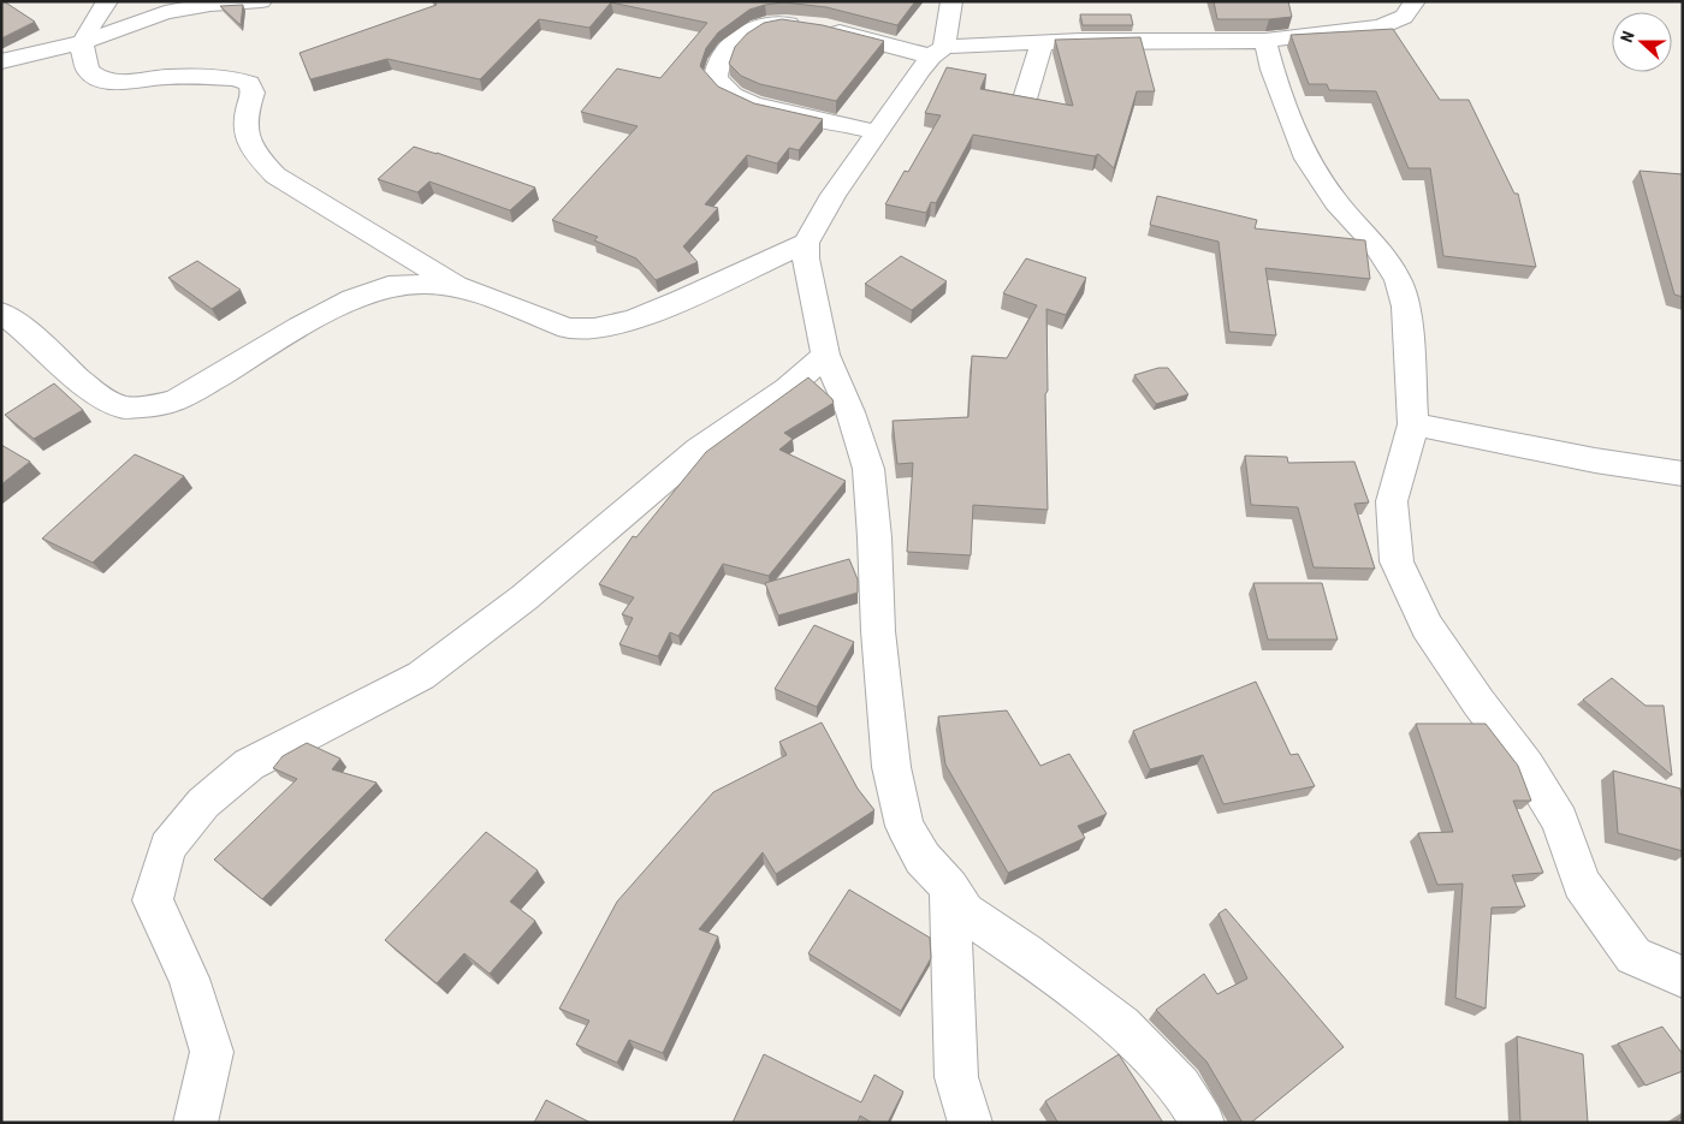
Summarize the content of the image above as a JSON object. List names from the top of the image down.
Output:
{
  "north": "left"
}
